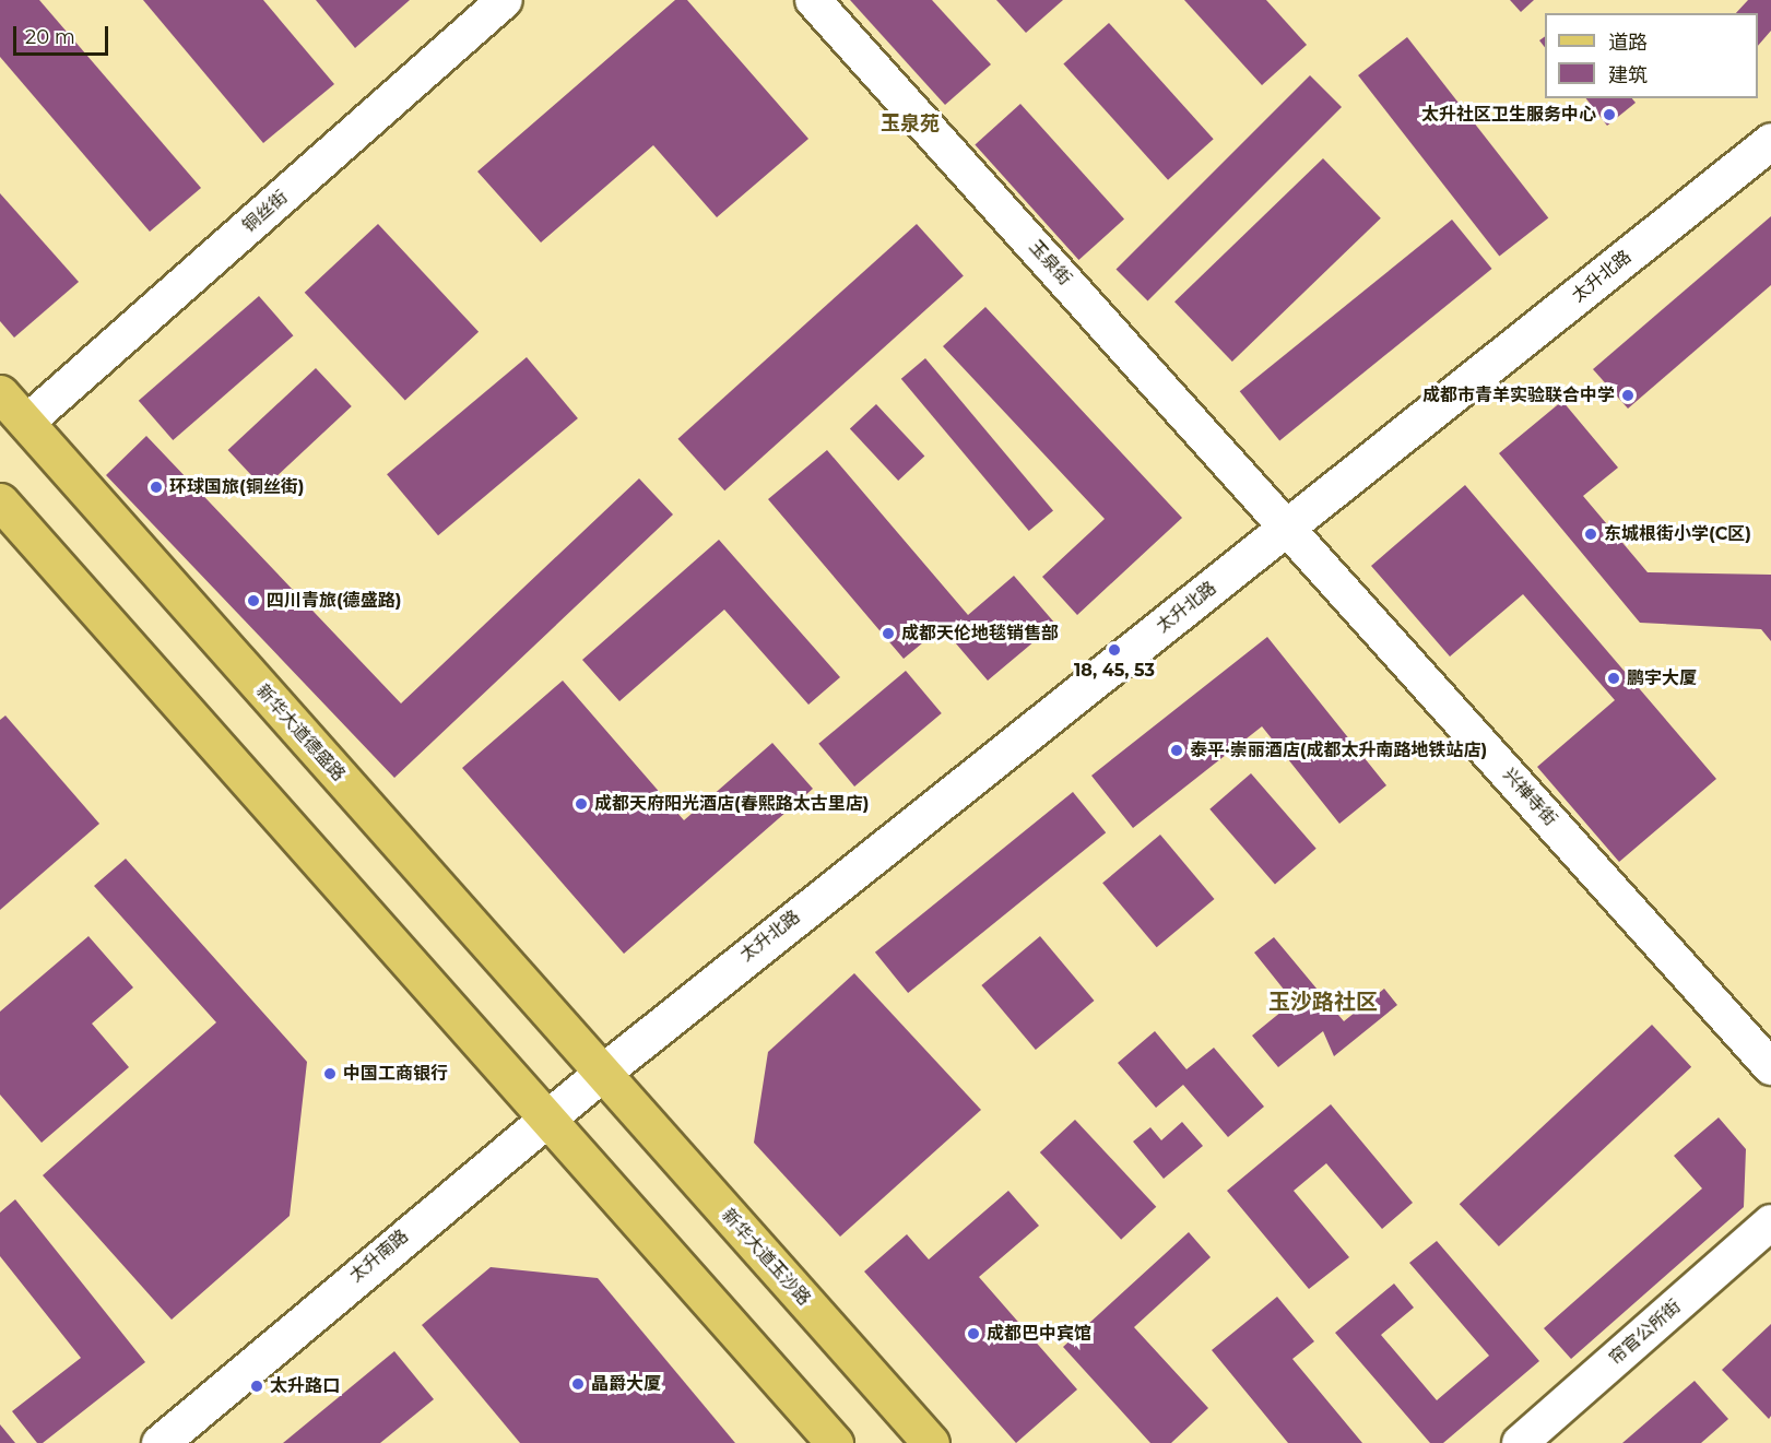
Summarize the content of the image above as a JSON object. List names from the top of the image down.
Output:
{
  "streets": {
    "main road": [
      "太升北路",
      "新华大道德盛路",
      "太升南路",
      "新华大道玉沙路"
    ],
    "street": [
      "铜丝街",
      "玉泉街",
      "兴禅寺街",
      "帘官公所街"
    ]
  },
  "crossings": [
    ["铜丝街", "新华大道德盛路"],
    ["玉泉街", "太升北路"],
    ["玉泉街", "兴禅寺街"],
    ["太升北路", "新华大道德盛路"],
    ["太升北路", "兴禅寺街"],
    ["太升北路", "太升南路"],
    ["太升北路", "新华大道玉沙路"],
    ["新华大道德盛路", "太升南路"],
    ["新华大道德盛路", "新华大道玉沙路"],
    ["太升南路", "新华大道玉沙路"]
  ],
  "districts": ["玉泉苑", "玉沙路社区"],
  "places": [
    "太升社区卫生服务中心",
    "成都市青羊实验联合中学",
    "环球国旅(铜丝街)",
    "东城根街小学(C区)",
    "四川青旅(德盛路)",
    "成都天伦地毯销售部",
    "18, 45, 53",
    "鹏宇大厦",
    "泰平·崇丽酒店(成都太升南路地铁站店)",
    "成都天府阳光酒店(春熙路太古里店)",
    "中国工商银行",
    "成都巴中宾馆",
    "晶爵大厦",
    "太升路口"
  ],
  "legend": ["道路", "建筑"],
  "scale_bar": "20 m"
}
